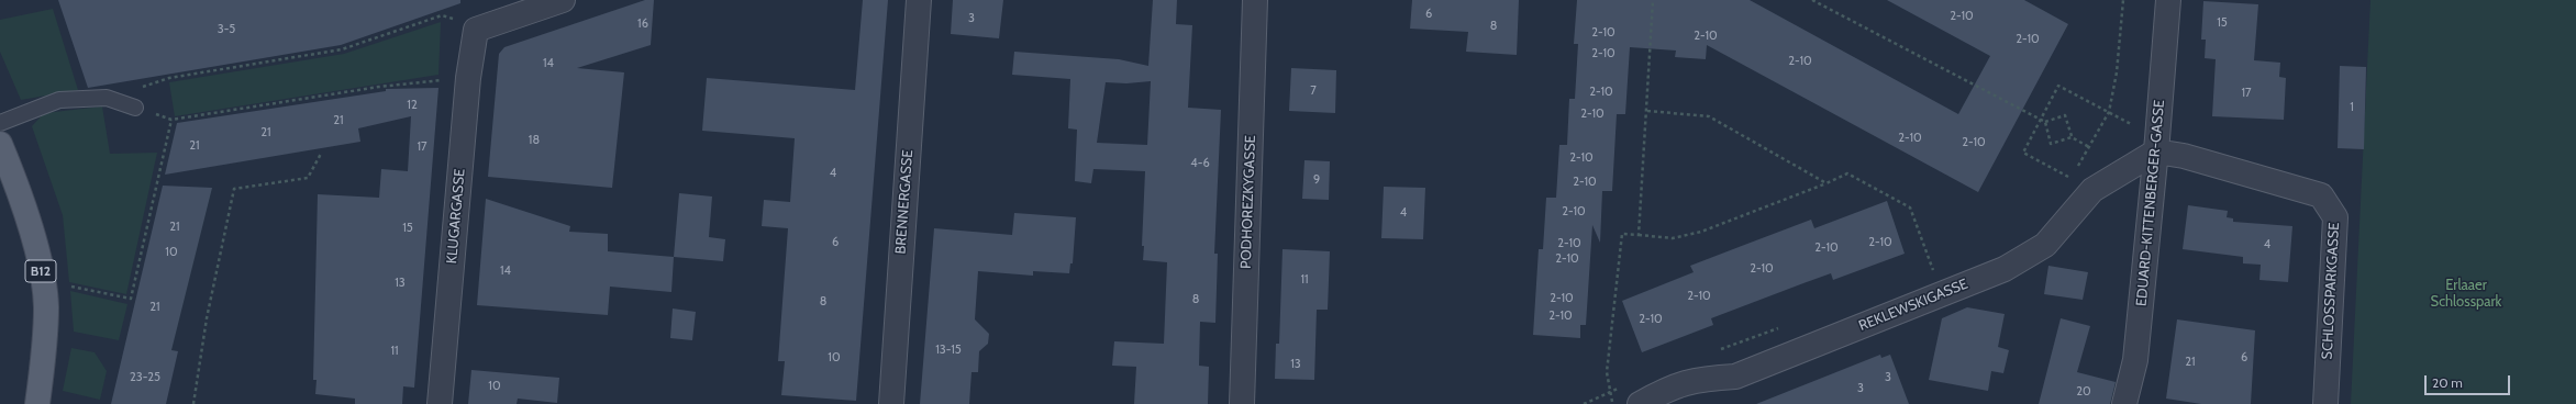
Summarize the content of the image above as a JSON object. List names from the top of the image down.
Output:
{
  "streets": {
    "main road": ["B12"],
    "street": [
      "BRENNERGASSE",
      "PODHOREZKYGASSE",
      "EDUARD-KITTENBERGER-GASSE",
      "KLUGARGASSE",
      "SCHLOSSPARKGASSE",
      "REKLEWSKIGASSE"
    ]
  },
  "crossings": [
    ["EDUARD-KITTENBERGER-GASSE", "SCHLOSSPARKGASSE"],
    ["EDUARD-KITTENBERGER-GASSE", "REKLEWSKIGASSE"],
    ["SCHLOSSPARKGASSE", "REKLEWSKIGASSE"]
  ],
  "parks": ["Erlaaer Schlosspark"],
  "house_numbers": [
    "6",
    "2-10",
    "3",
    "15",
    "16",
    "8",
    "3-5",
    "2-10",
    "2-10",
    "2-10",
    "2-10",
    "2-10",
    "14",
    "7",
    "2-10",
    "17",
    "12",
    "1",
    "2-10",
    "21",
    "21",
    "2-10",
    "18",
    "2-10",
    "21",
    "17",
    "2-10",
    "4-6",
    "4",
    "9",
    "2-10",
    "2-10",
    "4",
    "21",
    "15",
    "6",
    "2-10",
    "2-10",
    "4",
    "2-10",
    "10",
    "2-10",
    "2-10",
    "14",
    "11",
    "13",
    "2-10",
    "2-10",
    "8",
    "8",
    "21",
    "2-10",
    "2-10",
    "13-15",
    "11",
    "10",
    "6",
    "21",
    "13",
    "23-25",
    "3",
    "10",
    "3",
    "20"
  ],
  "scale_bar": "20 m"
}
